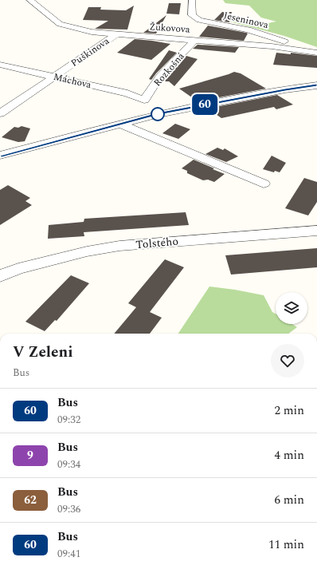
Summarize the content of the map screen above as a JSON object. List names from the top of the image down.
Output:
{
  "streets": {
    "street": [
      "Jeseninova",
      "Žukovova",
      "Puškinova",
      "Rozkošná",
      "Máchova",
      "Tolstého"
    ]
  },
  "crossings": [
    ["Jeseninova", "Žukovova"],
    ["Žukovova", "Puškinova"],
    ["Žukovova", "Rozkošná"],
    ["Puškinova", "Máchova"],
    ["Rozkošná", "Máchova"]
  ],
  "lines": ["bus line 60"],
  "page": {
    "on_map": "60",
    "heading": ["V Zeleni", "Bus"],
    "list": [
      {
        "mark": "60",
        "name": "Bus",
        "note": "09:32",
        "value": "2 min"
      },
      {
        "mark": "9",
        "name": "Bus",
        "note": "09:34",
        "value": "4 min"
      },
      {
        "mark": "62",
        "name": "Bus",
        "note": "09:36",
        "value": "6 min"
      },
      {
        "mark": "60",
        "name": "Bus",
        "note": "09:41",
        "value": "11 min"
      }
    ]
  }
}
